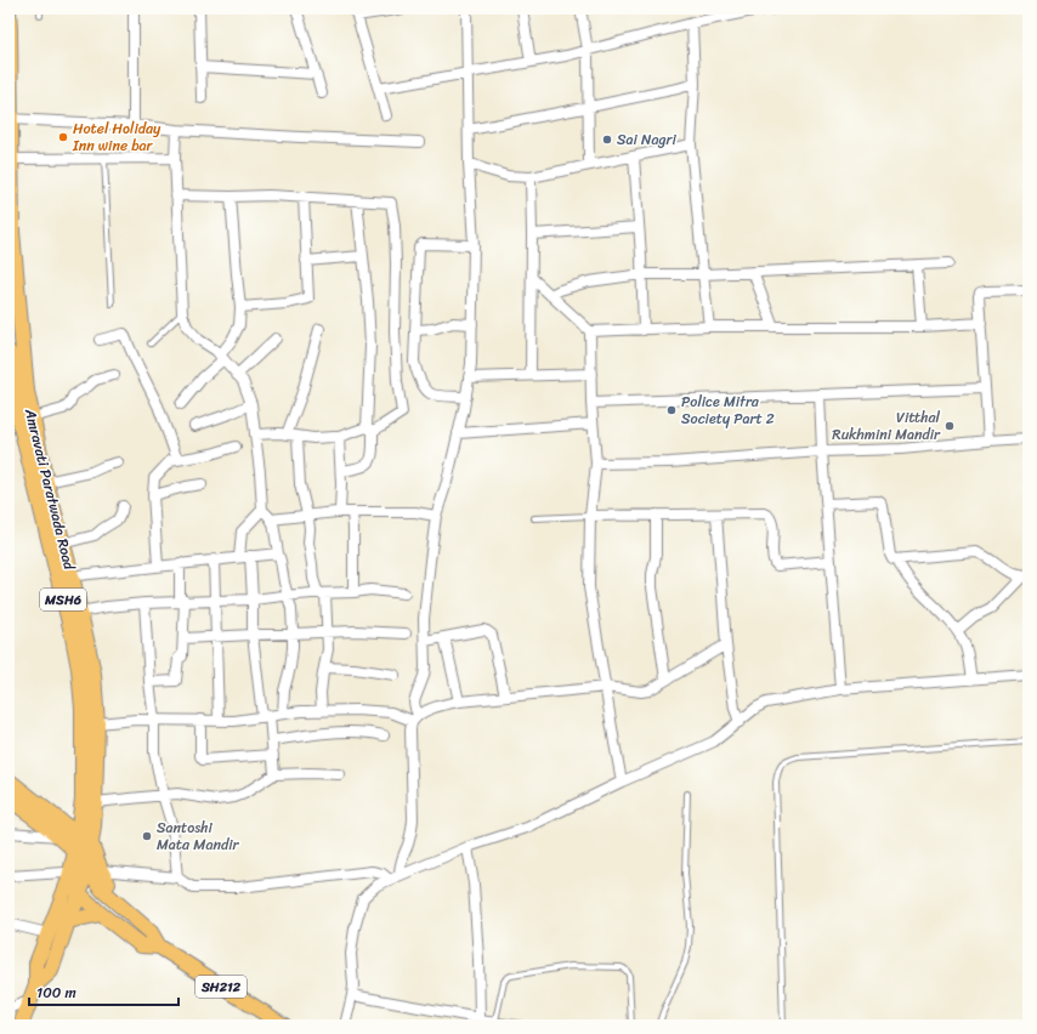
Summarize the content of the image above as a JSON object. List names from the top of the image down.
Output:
{
  "streets": {
    "main road": ["Amravati Paratwada Road", "MSH6", "SH212"]
  },
  "crossings": [
    ["Amravati Paratwada Road", "SH212"]
  ],
  "places": [
    "Hotel Holiday Inn wine bar",
    "Sai Nagri",
    "Police Mitra Society Part 2",
    "Vitthal Rukhmini Mandir",
    "Santoshi Mata Mandir"
  ],
  "scale_bar": "100 m"
}
